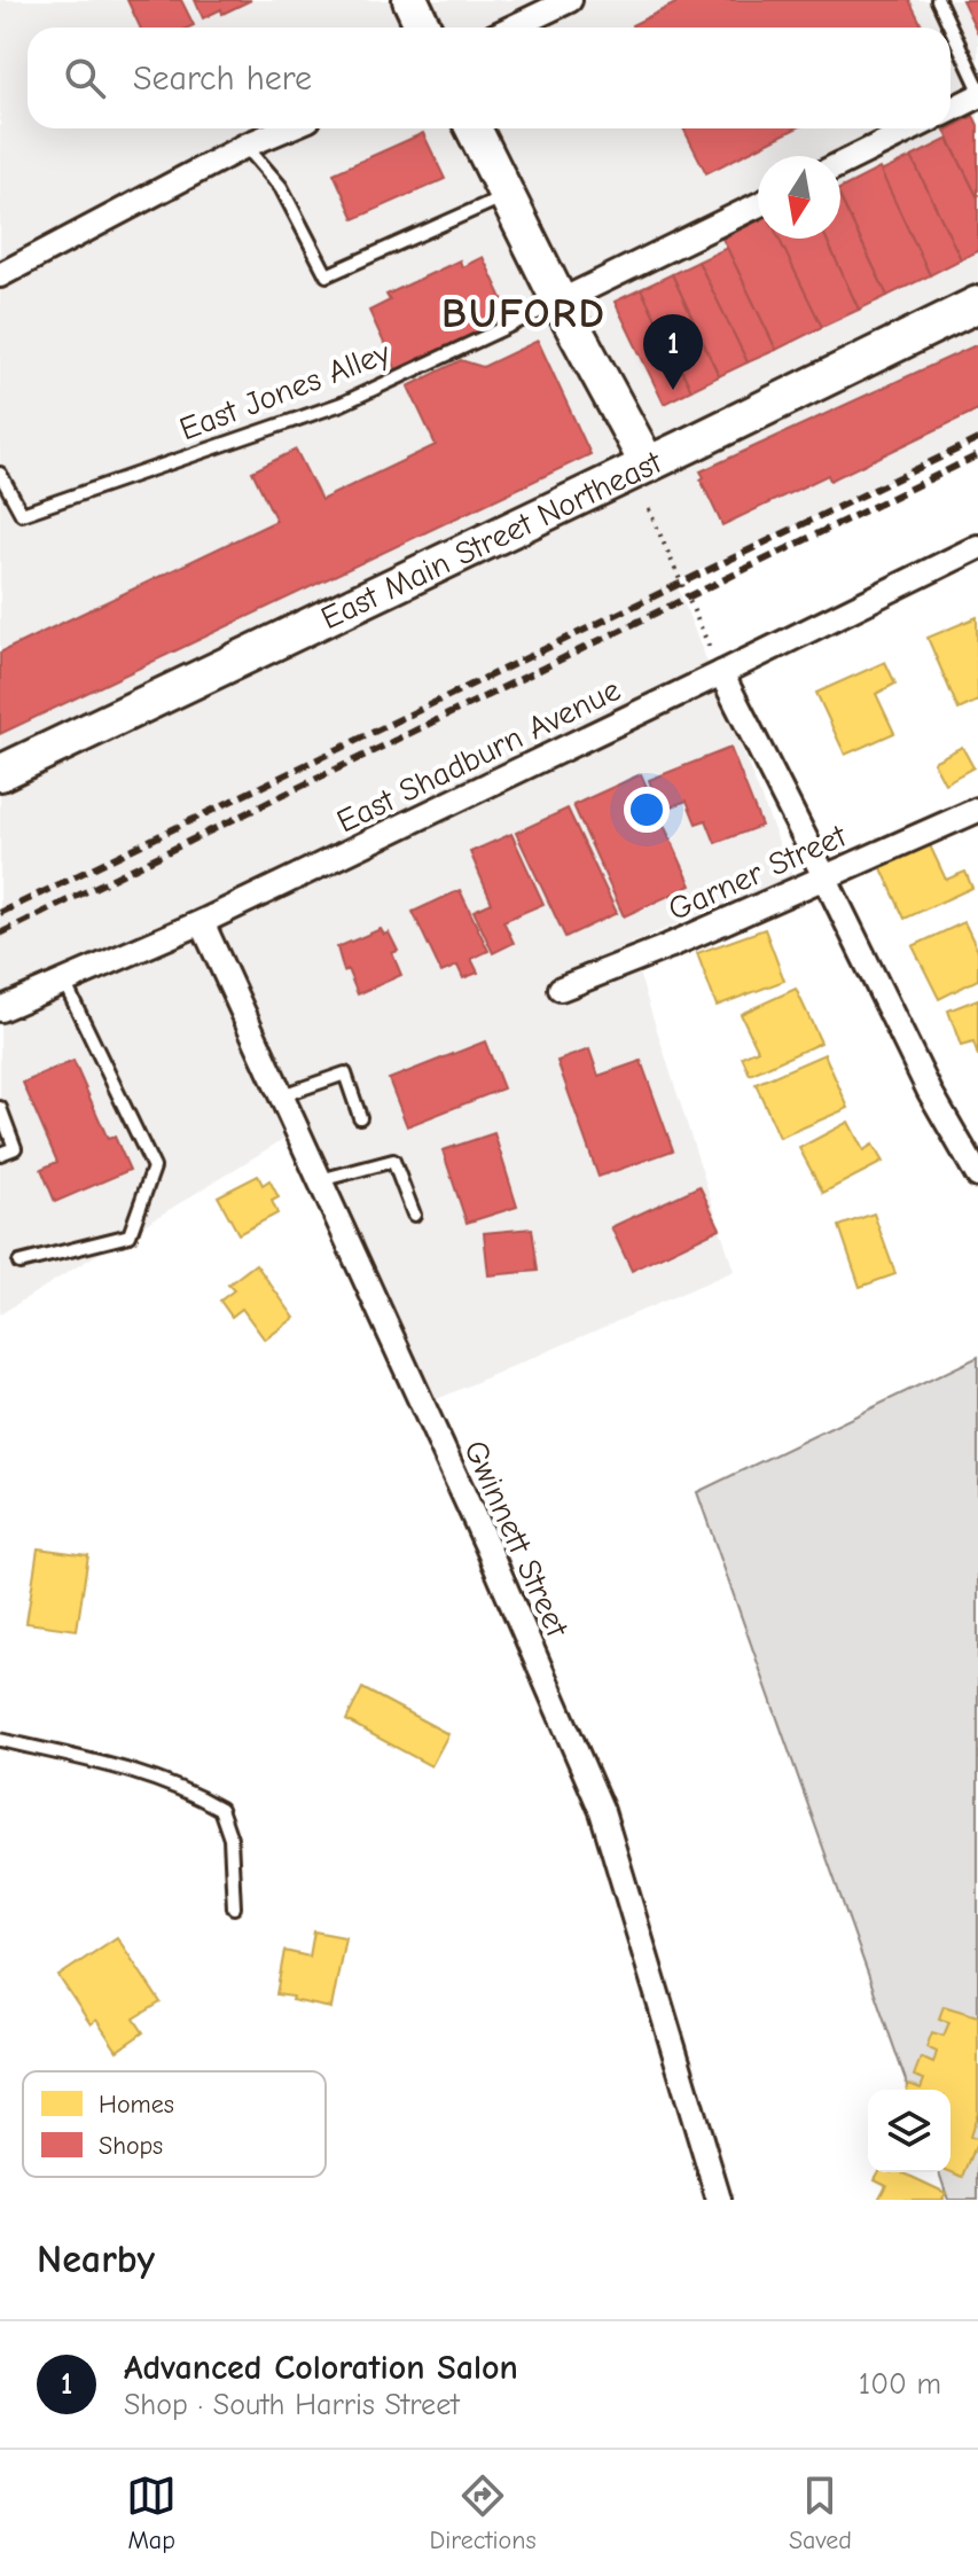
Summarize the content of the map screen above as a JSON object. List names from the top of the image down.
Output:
{
  "streets": {
    "street": [
      "East Main Street Northeast",
      "East Shadburn Avenue",
      "Garner Street",
      "Gwinnett Street"
    ],
    "lane": ["East Jones Alley"]
  },
  "crossings": [
    ["East Shadburn Avenue", "Gwinnett Street"]
  ],
  "districts": ["BUFORD"],
  "legend": ["Homes", "Shops"],
  "north": "bottom",
  "page": {
    "search": "Search here",
    "pins": "1",
    "heading": "Nearby",
    "list": [
      {
        "mark": "1",
        "name": "Advanced Coloration Salon",
        "note": "Shop · South Harris Street",
        "value": "100 m"
      }
    ],
    "nav": ["Map", "Directions", "Saved"]
  }
}
